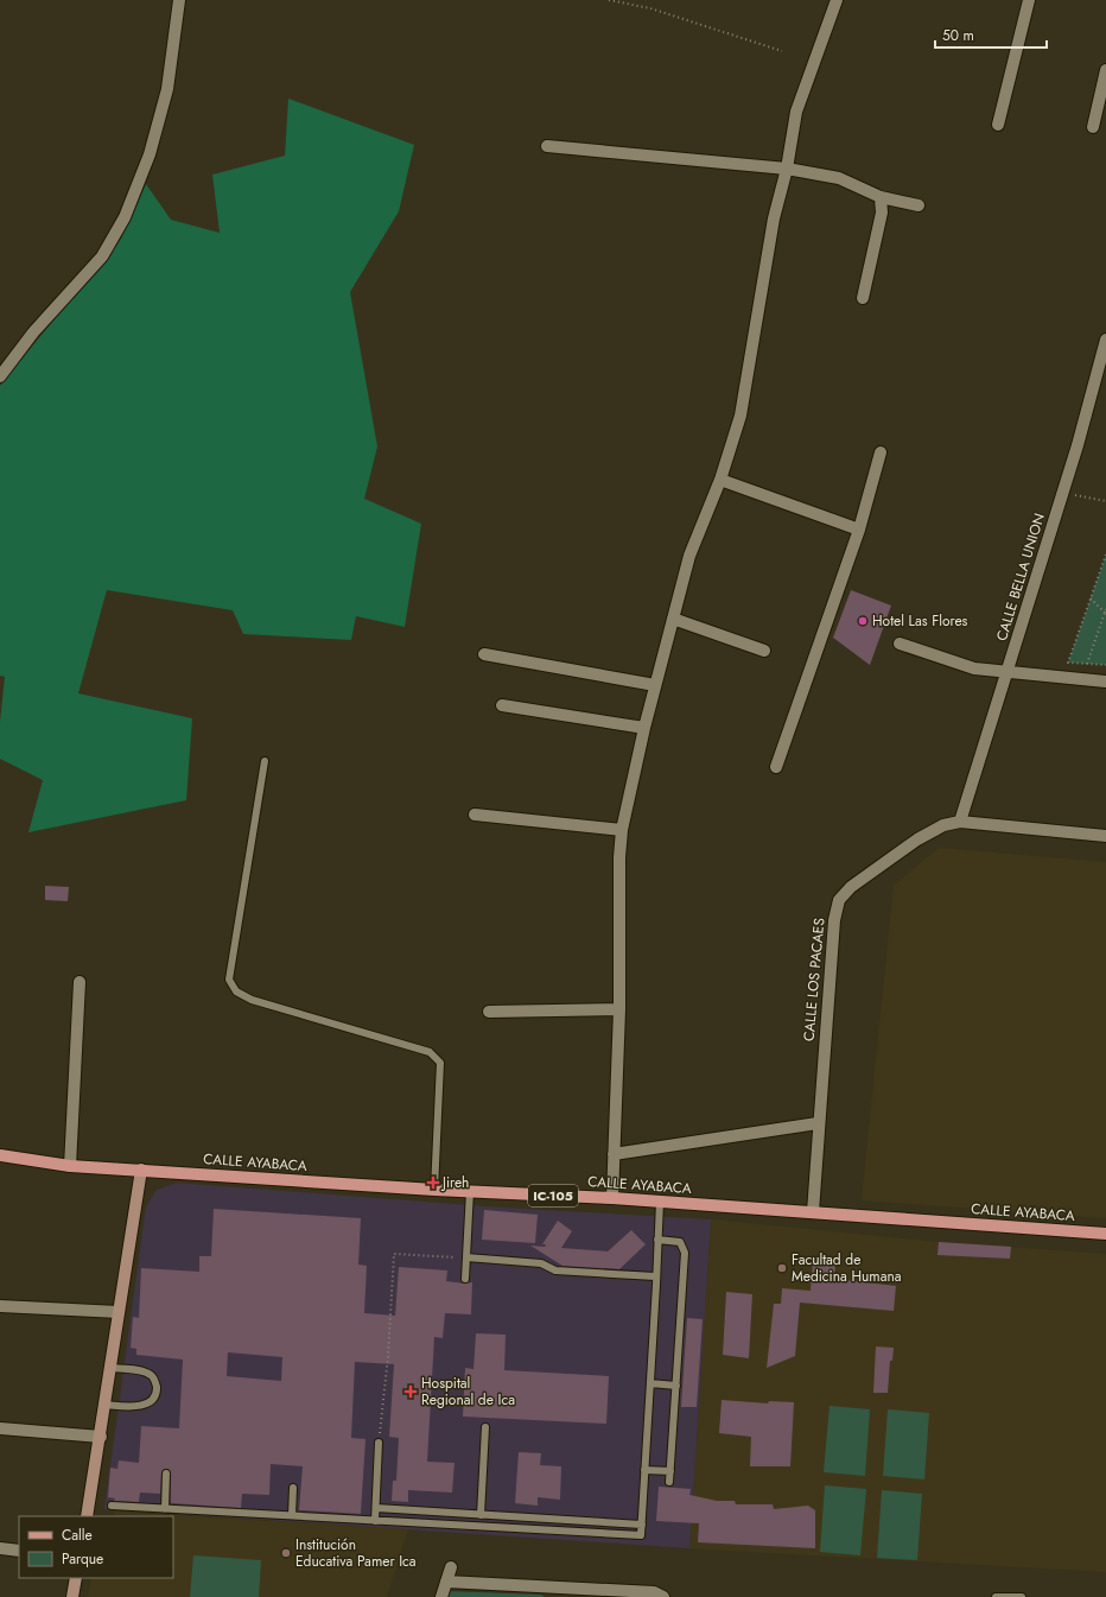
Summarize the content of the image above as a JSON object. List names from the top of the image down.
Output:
{
  "streets": {
    "main road": ["CALLE AYABACA", "IC-105"],
    "street": ["CALLE BELLA UNION", "CALLE LOS PACAES"]
  },
  "crossings": [
    ["CALLE BELLA UNION", "CALLE LOS PACAES"],
    ["CALLE LOS PACAES", "CALLE AYABACA"]
  ],
  "places": {
    "other": ["Hotel Las Flores", "Facultad de Medicina Humana", "Institución Educativa Pamer Ica"],
    "health": ["Jireh", "Hospital Regional de Ica"]
  },
  "legend": ["Calle", "Parque"],
  "scale_bar": "50 m"
}
